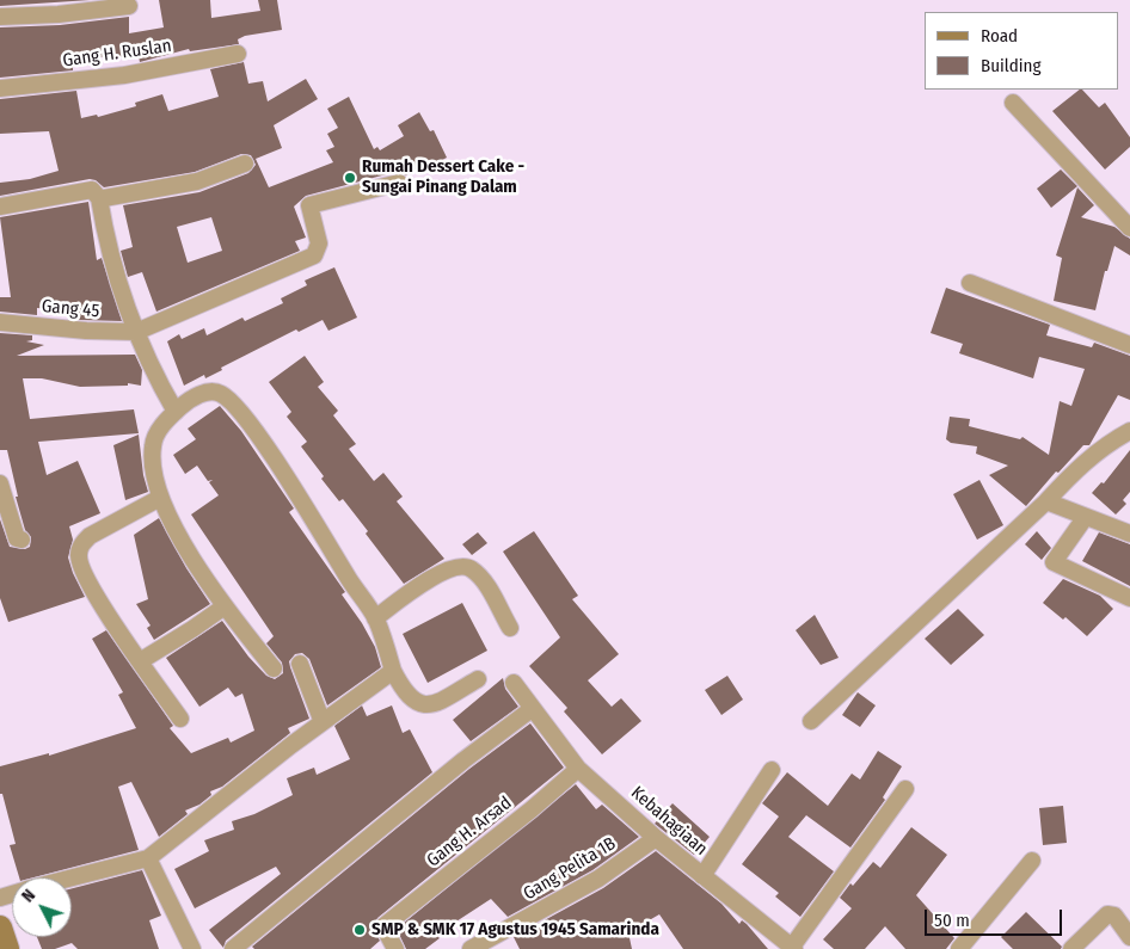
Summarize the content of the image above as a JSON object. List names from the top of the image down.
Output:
{
  "streets": {
    "street": [
      "Gang H. Ruslan",
      "Gang 45",
      "Kebahagiaan",
      "Gang H. Arsad",
      "Gang Pelita 1B"
    ]
  },
  "crossings": [
    ["Kebahagiaan", "Gang H. Arsad"],
    ["Kebahagiaan", "Gang Pelita 1B"]
  ],
  "places": ["Rumah Dessert Cake - Sungai Pinang Dalam", "SMP & SMK 17 Agustus 1945 Samarinda"],
  "legend": ["Road", "Building"],
  "scale_bar": "50 m",
  "north": "top left"
}
